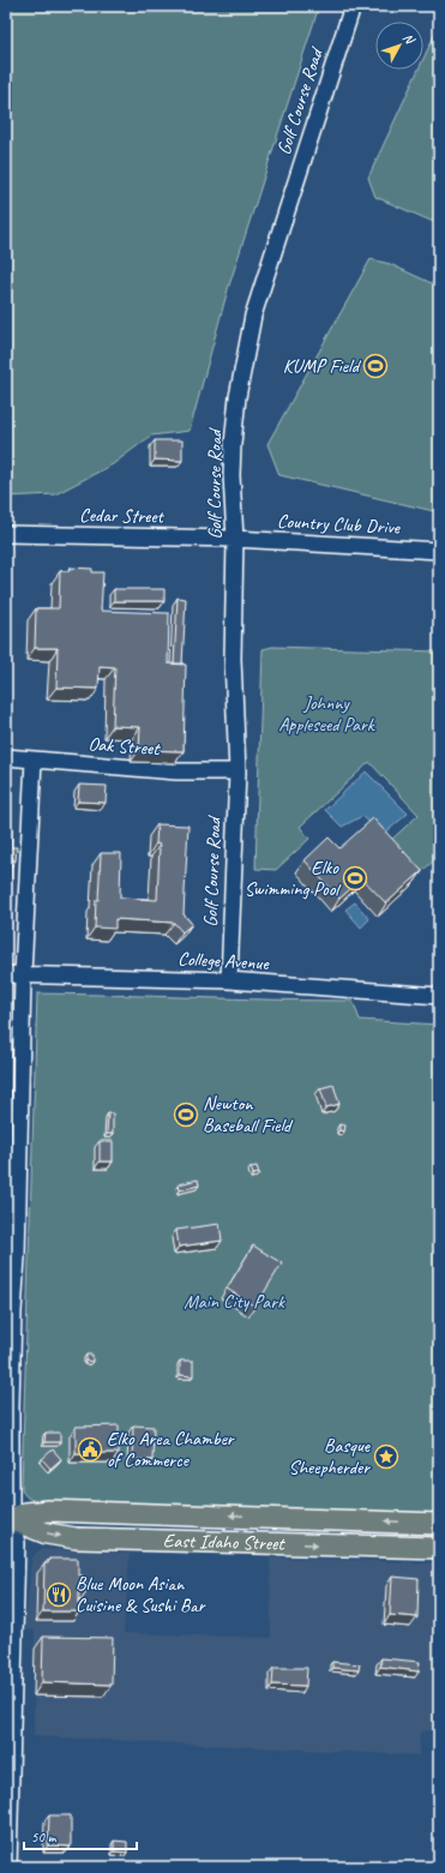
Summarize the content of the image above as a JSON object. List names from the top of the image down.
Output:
{
  "streets": {
    "main road": ["East Idaho Street"],
    "street": [
      "Golf Course Road",
      "Cedar Street",
      "Country Club Drive",
      "Oak Street",
      "College Avenue"
    ]
  },
  "crossings": [
    ["Golf Course Road", "Cedar Street"],
    ["Golf Course Road", "Country Club Drive"],
    ["Golf Course Road", "Oak Street"],
    ["Golf Course Road", "College Avenue"],
    ["Cedar Street", "Country Club Drive"]
  ],
  "parks": ["Johnny Appleseed Park", "Main City Park"],
  "places": {
    "sports": ["KUMP Field", "Elko Swimming Pool", "Newton Baseball Field"],
    "public building": ["Elko Area Chamber of Commerce"],
    "place": ["Basque Sheepherder"],
    "restaurant": ["Blue Moon Asian Cuisine & Sushi Bar"]
  },
  "scale_bar": "50 m",
  "north": "top right"
}
